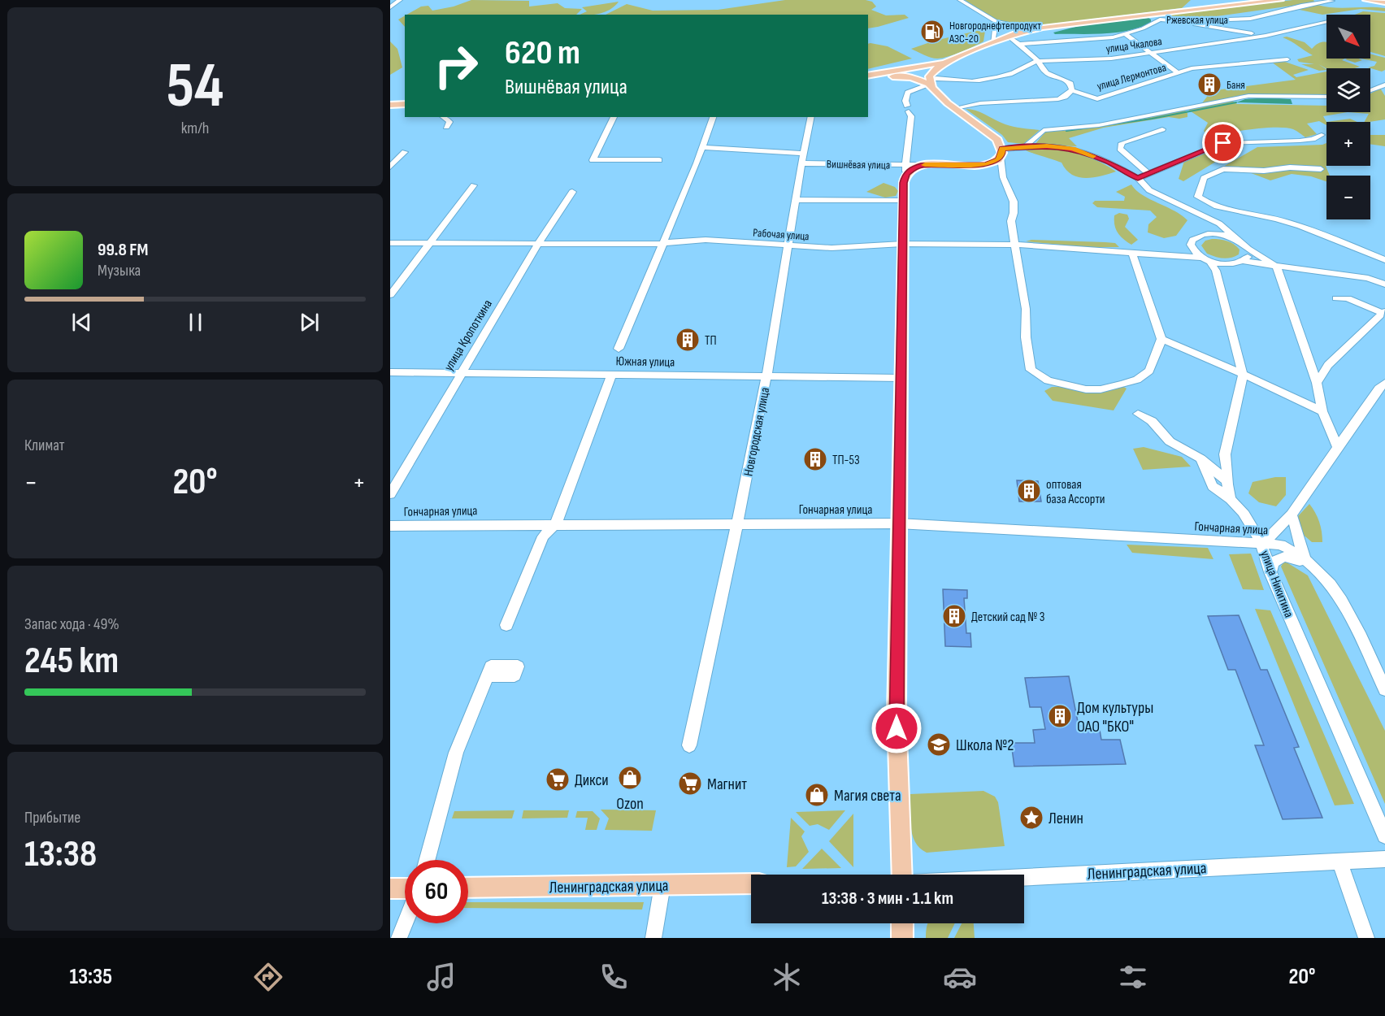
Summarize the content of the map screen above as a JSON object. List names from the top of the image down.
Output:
{
  "streets": {
    "main road": ["Ржевская улица", "Вишнёвая улица", "Ленинградская улица"],
    "street": [
      "улица Чкалова",
      "улица Лермонтова",
      "Рабочая улица",
      "улица Кропоткина",
      "Южная улица",
      "Новгородская улица",
      "Гончарная улица",
      "улица Никитина"
    ]
  },
  "crossings": [
    ["Ржевская улица", "улица Лермонтова"],
    ["улица Чкалова", "улица Лермонтова"],
    ["Вишнёвая улица", "Новгородская улица"],
    ["Рабочая улица", "улица Кропоткина"],
    ["Рабочая улица", "Новгородская улица"],
    ["улица Кропоткина", "Южная улица"],
    ["Южная улица", "Новгородская улица"],
    ["Новгородская улица", "Гончарная улица"],
    ["Гончарная улица", "улица Никитина"]
  ],
  "places": {
    "fuel station": ["Новгороднефтепродукт АЗС-20"],
    "building": [
      "Баня",
      "ТП",
      "ТП-53",
      "оптовая база Ассорти",
      "Детский сад № 3",
      "Дом культуры ОАО \"БКО\""
    ],
    "school or university": ["Школа №2"],
    "shop": ["Ozon", "Магия света"],
    "supermarket": ["Дикси", "Магнит"],
    "place": ["Ленин"]
  },
  "north": "bottom right",
  "page": {
    "tile": [
      ["54", "km/h"],
      "Климат",
      ["Запас хода · 49%", "245 km"],
      ["Прибытие", "13:38"]
    ],
    "map_buttons": ["+", "−"],
    "turn": ["620 m", "Вишнёвая улица"],
    "song": ["99.8 FM", "Музыка"],
    "heat": ["−", "20°", "+"],
    "limit": "60",
    "trip": "13:38 · 3 мин · 1.1 km",
    "tabs": ["13:35", "20°"]
  }
}
